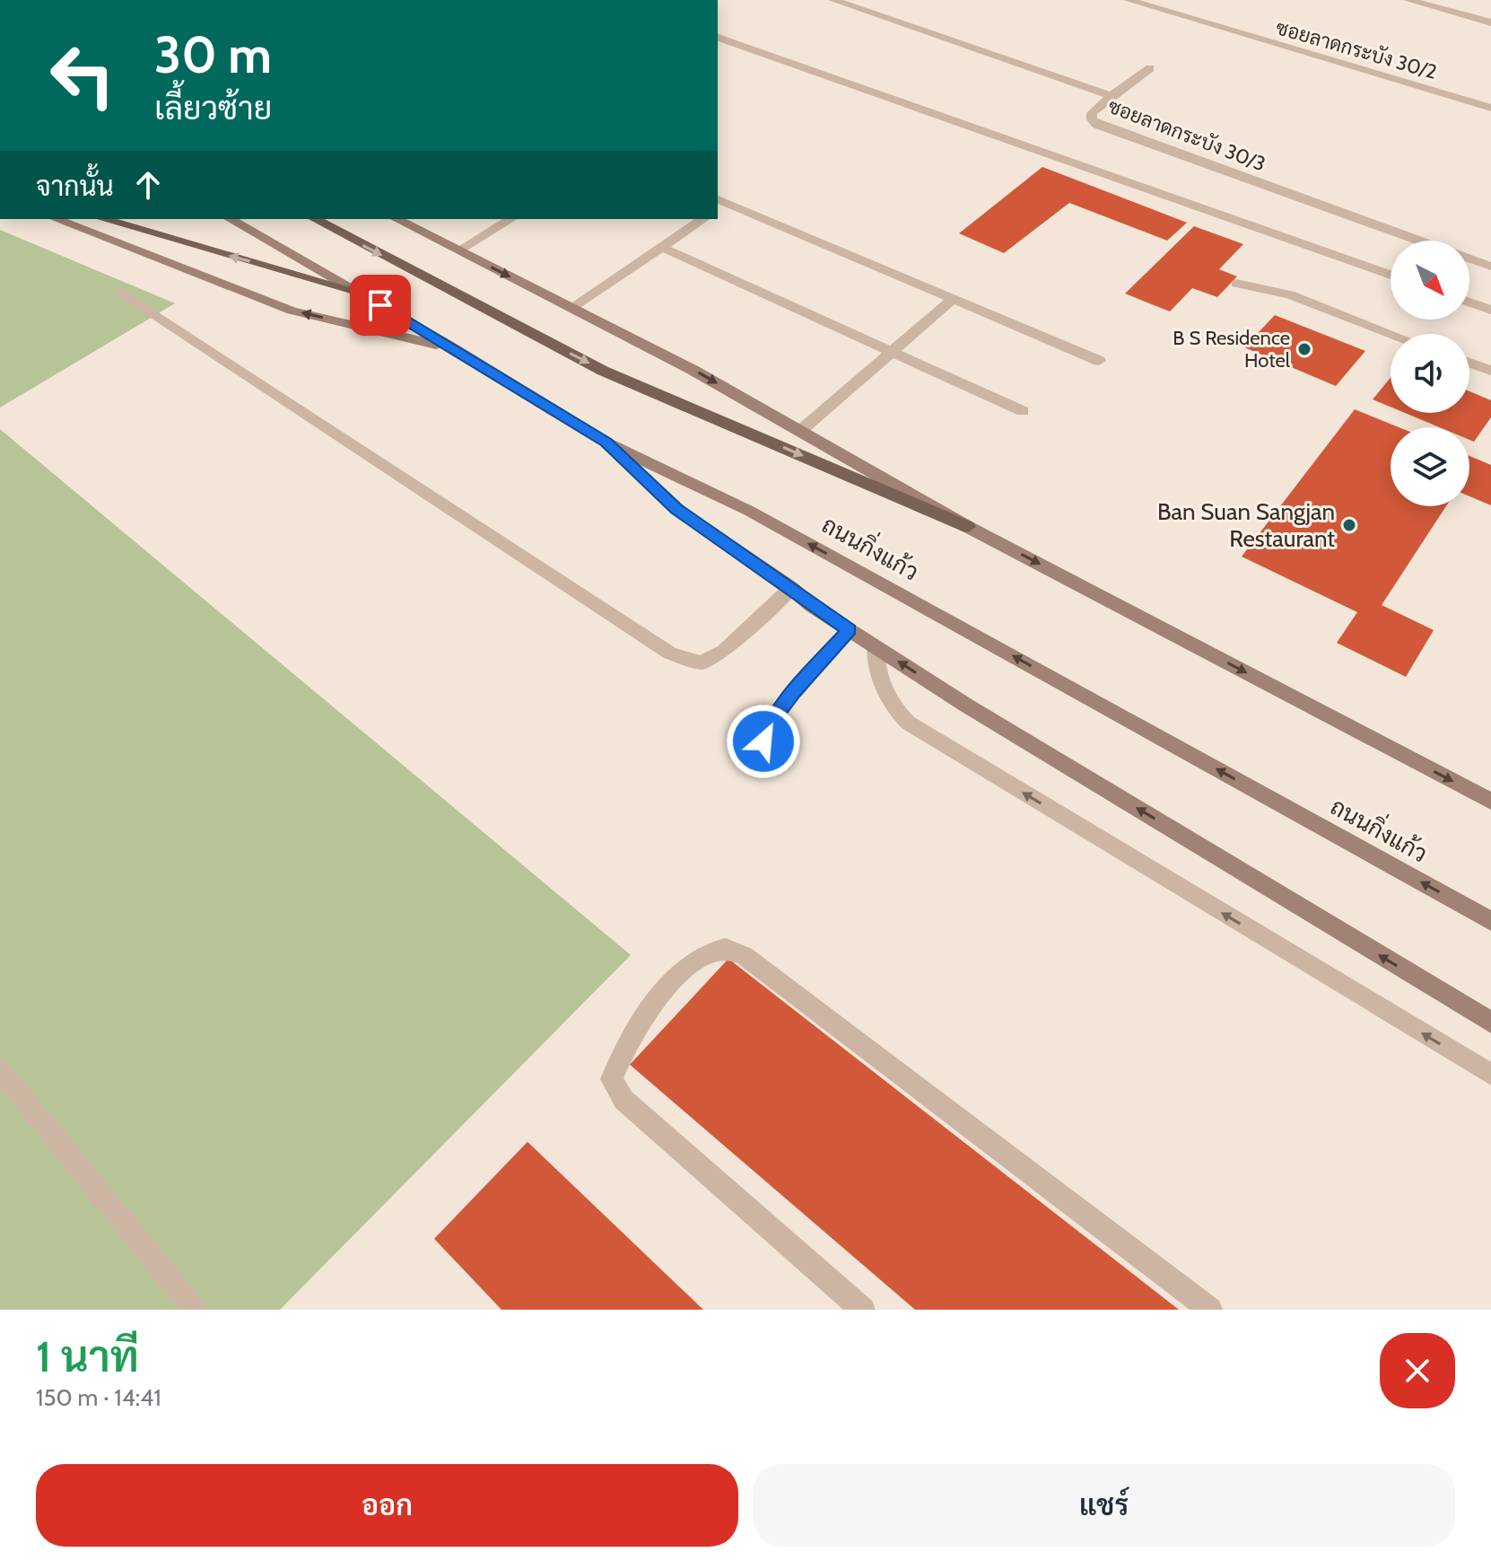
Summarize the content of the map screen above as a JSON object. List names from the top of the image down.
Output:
{
  "streets": {
    "main road": ["ถนนกิ่งแก้ว"],
    "street": ["ซอยลาดกระบัง 30/2", "ซอยลาดกระบัง 30/3"]
  },
  "places": ["B S Residence Hotel", "Ban Suan Sangjan Restaurant"],
  "north": "bottom right",
  "page": {
    "turn": ["30 m", "เลี้ยวซ้าย"],
    "then": "จากนั้น",
    "heading": ["1 นาที", "150 m · 14:41"],
    "buttons": ["ออก", "แชร์"]
  }
}
